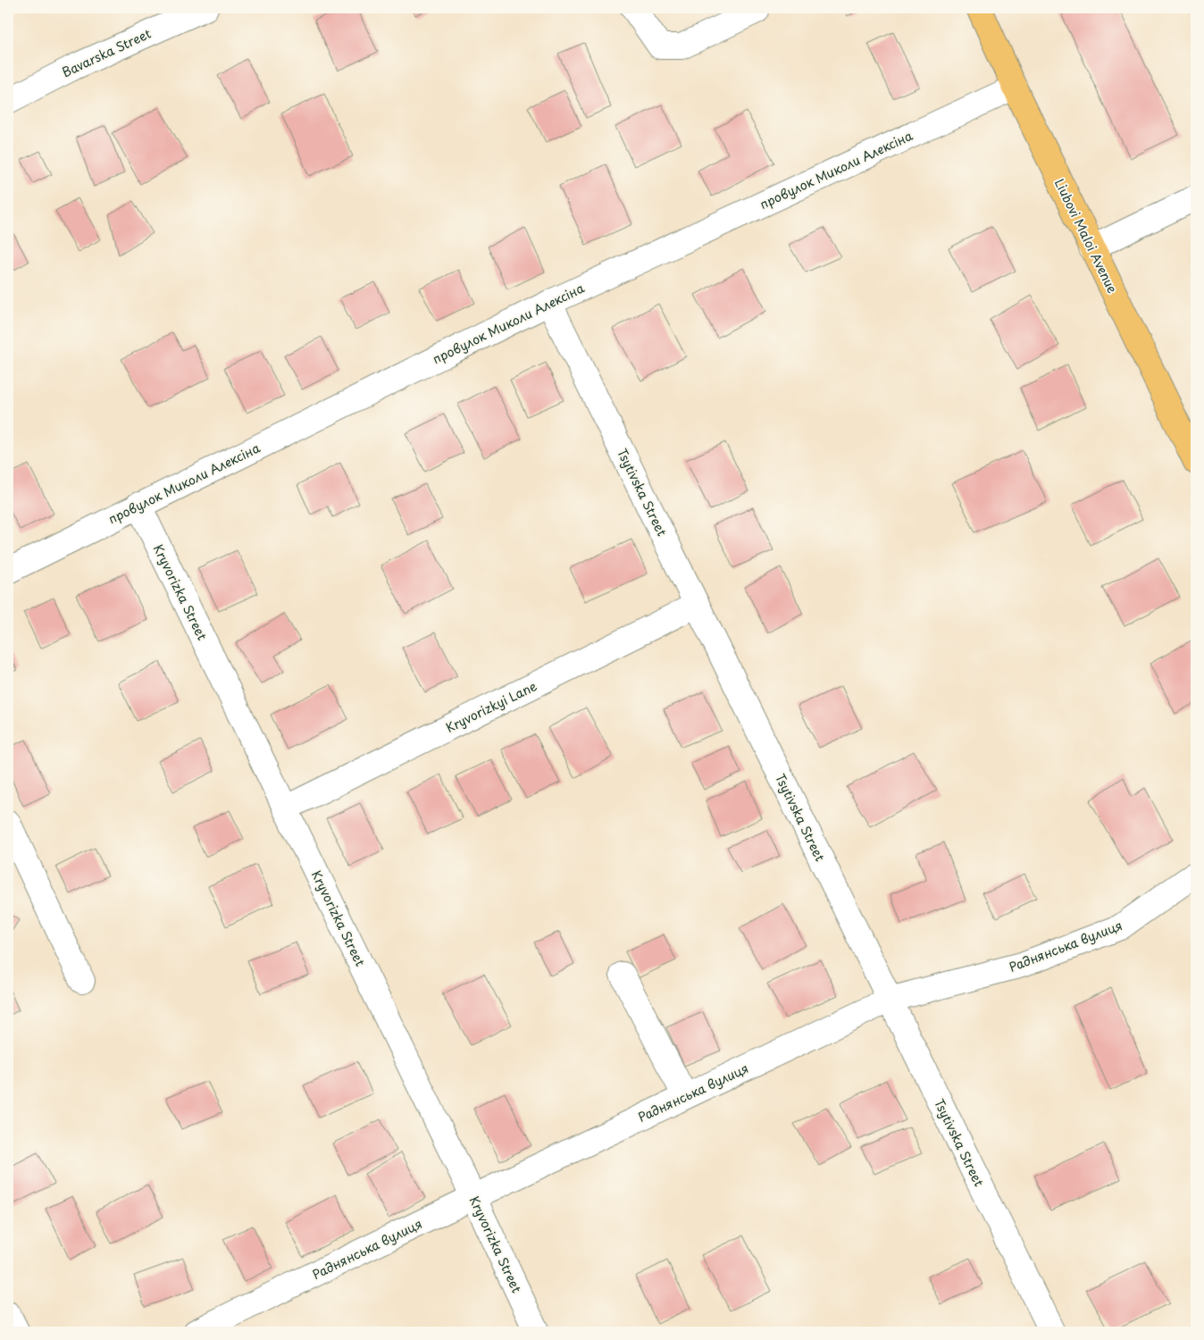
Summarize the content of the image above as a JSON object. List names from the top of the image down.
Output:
{
  "streets": {
    "main road": ["Liubovi Maloi Avenue"],
    "street": [
      "Bavarska Street",
      "провулок Миколи Алексіна",
      "Tsytivska Street",
      "Kryvorizka Street",
      "Kryvorizkyi Lane",
      "Раднянська вулиця"
    ]
  },
  "crossings": [
    ["провулок Миколи Алексіна", "Liubovi Maloi Avenue"],
    ["провулок Миколи Алексіна", "Tsytivska Street"],
    ["провулок Миколи Алексіна", "Kryvorizka Street"],
    ["Tsytivska Street", "Kryvorizkyi Lane"],
    ["Tsytivska Street", "Раднянська вулиця"],
    ["Kryvorizka Street", "Kryvorizkyi Lane"],
    ["Kryvorizka Street", "Раднянська вулиця"]
  ]
}
